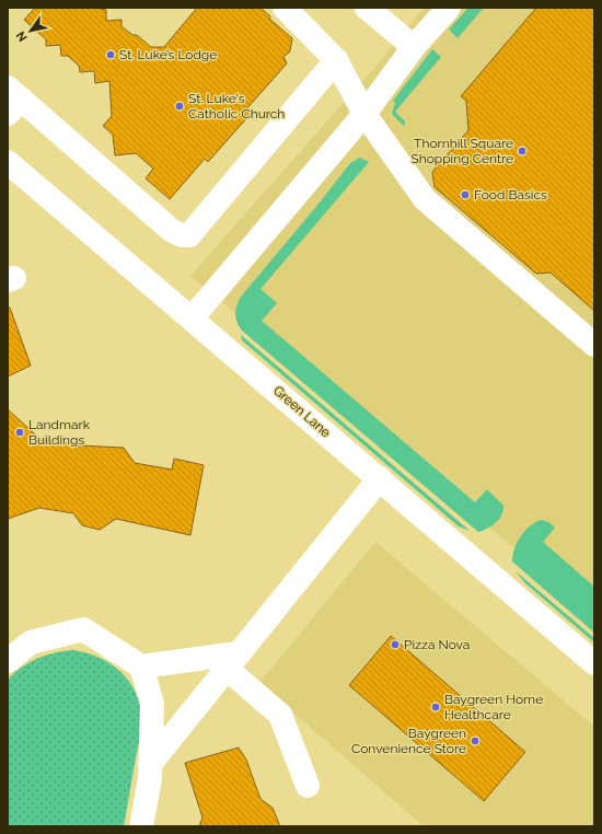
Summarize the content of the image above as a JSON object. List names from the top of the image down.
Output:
{
  "streets": {
    "street": ["Green Lane"]
  },
  "places": [
    "St. Luke’s Lodge",
    "St. Luke's Catholic Church",
    "Thornhill Square Shopping Centre",
    "Food Basics",
    "Landmark Buildings",
    "Pizza Nova",
    "Baygreen Home Healthcare",
    "Baygreen Convenience Store"
  ],
  "north": "bottom left"
}
